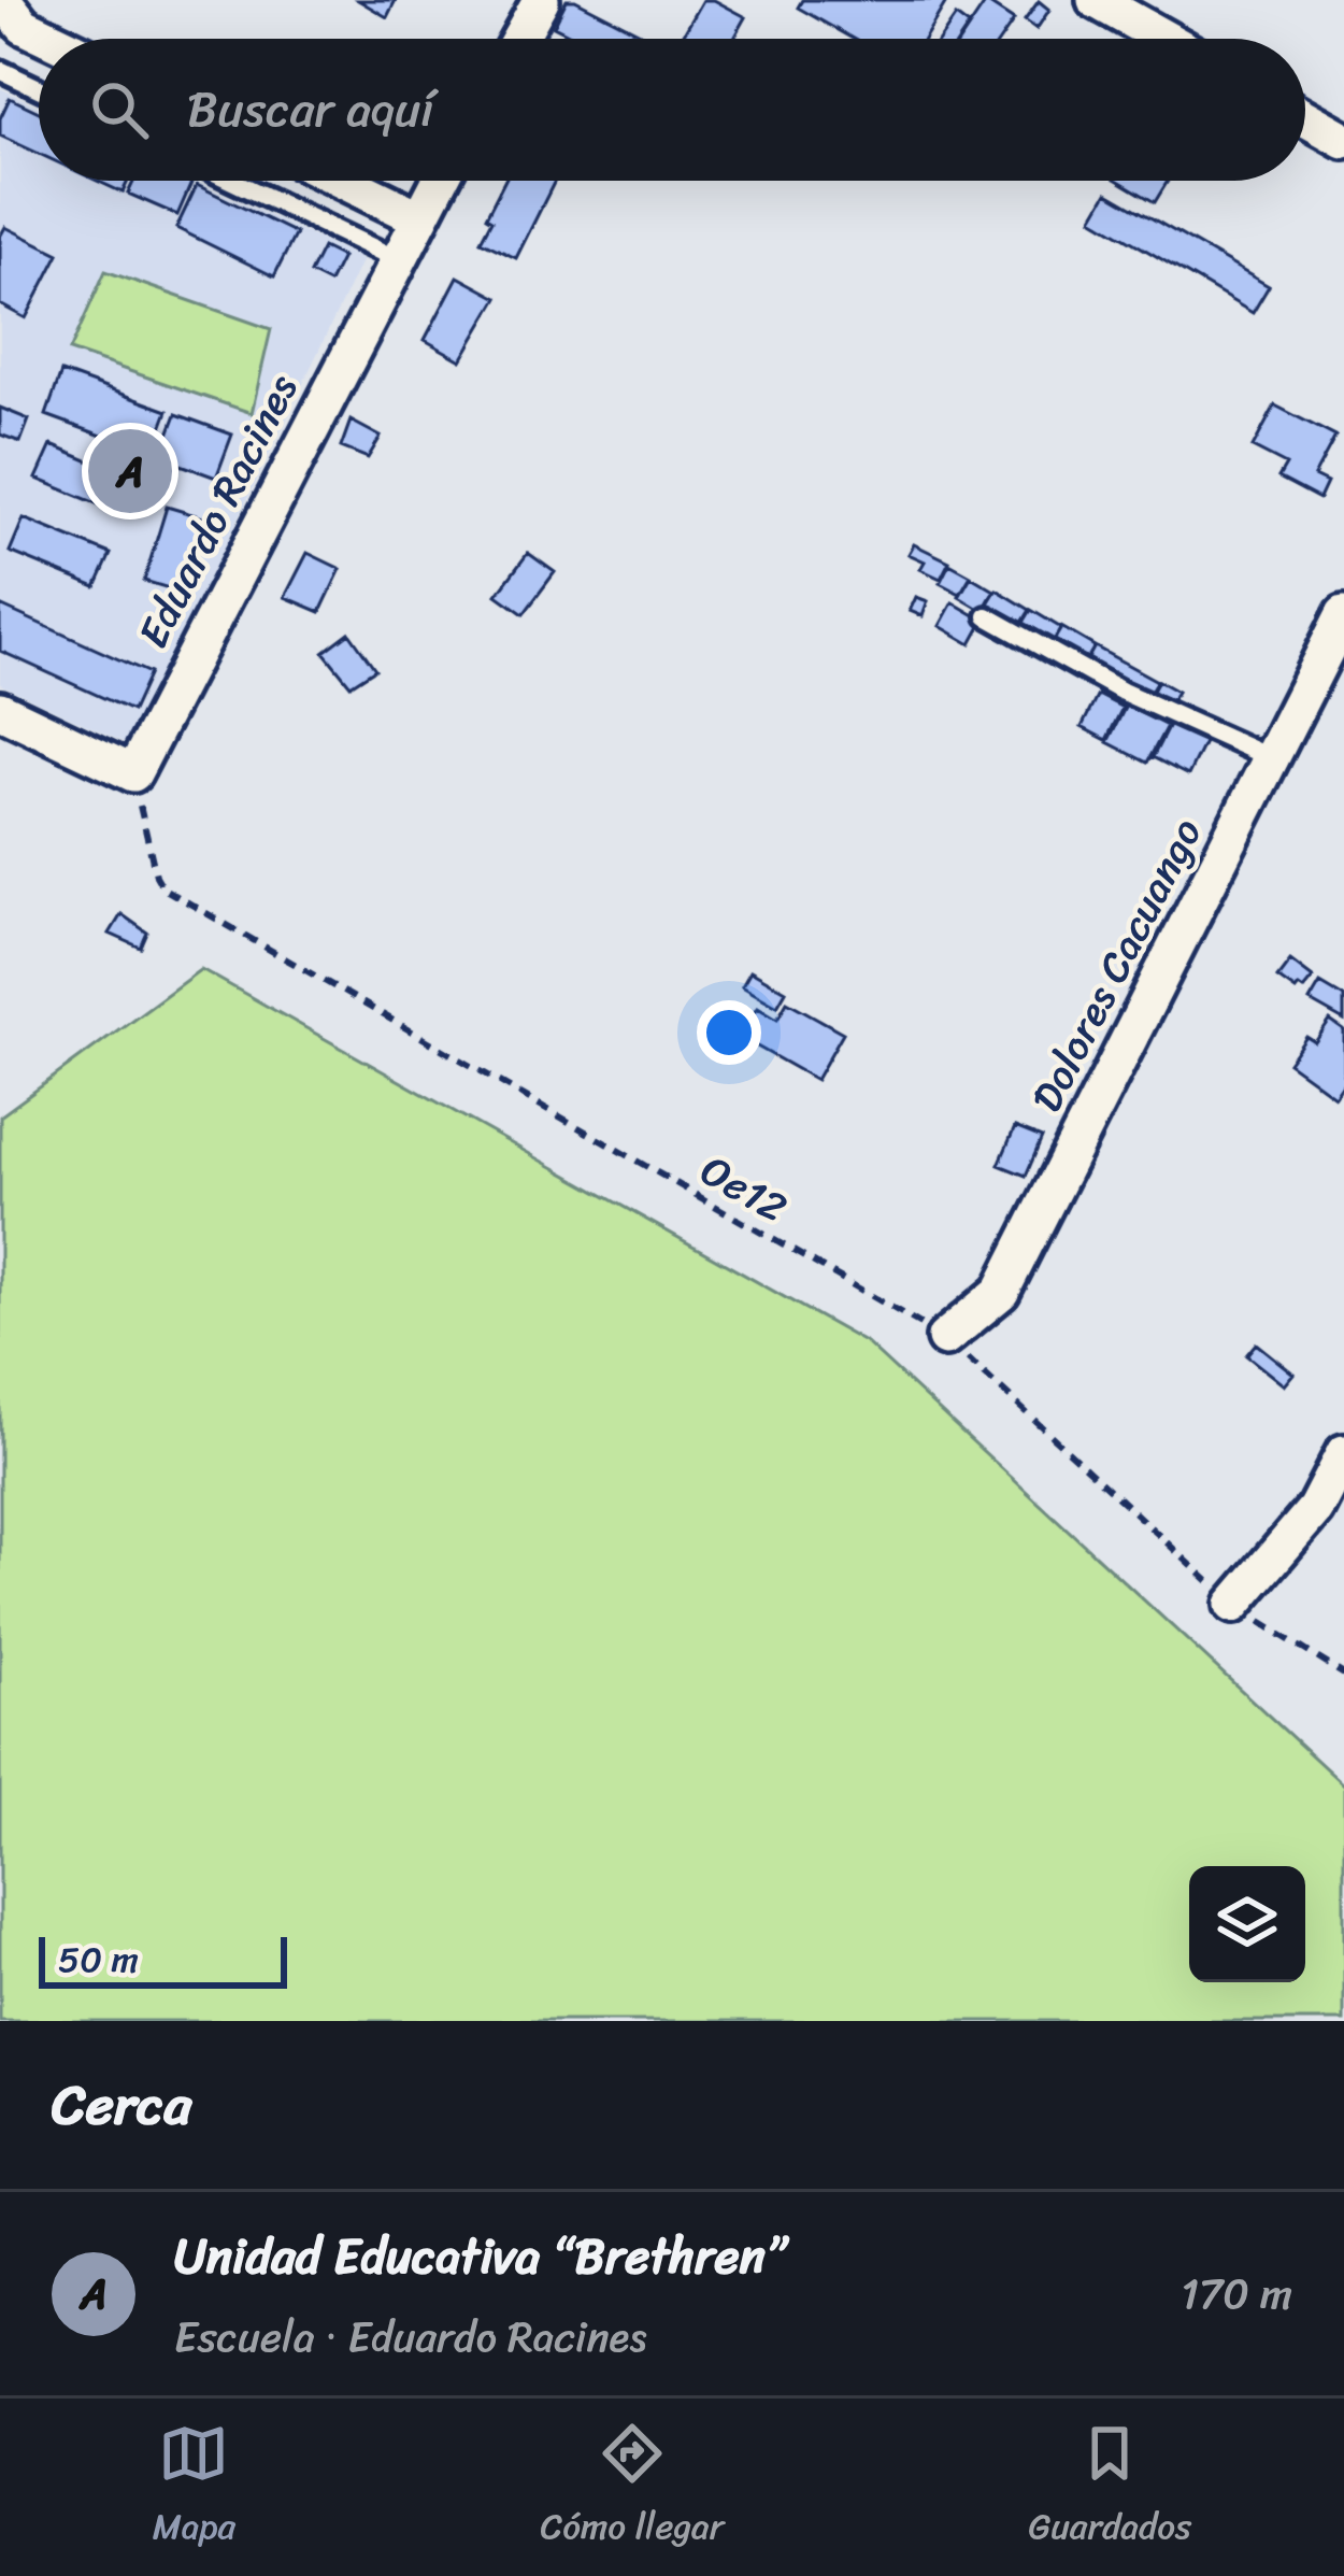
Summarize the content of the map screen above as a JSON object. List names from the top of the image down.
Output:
{
  "streets": {
    "street": ["Eduardo Racines", "Dolores Cacuango"],
    "path": ["Oe12"]
  },
  "crossings": [
    ["Eduardo Racines", "Oe12"],
    ["Dolores Cacuango", "Oe12"]
  ],
  "scale_bar": "50 m",
  "page": {
    "search": "Buscar aquí",
    "pins": "A",
    "scale": "50 m",
    "heading": "Cerca",
    "list": [
      {
        "mark": "A",
        "name": "Unidad Educativa “Brethren”",
        "note": "Escuela · Eduardo Racines",
        "value": "170 m"
      }
    ],
    "nav": ["Mapa", "Cómo llegar", "Guardados"]
  }
}
